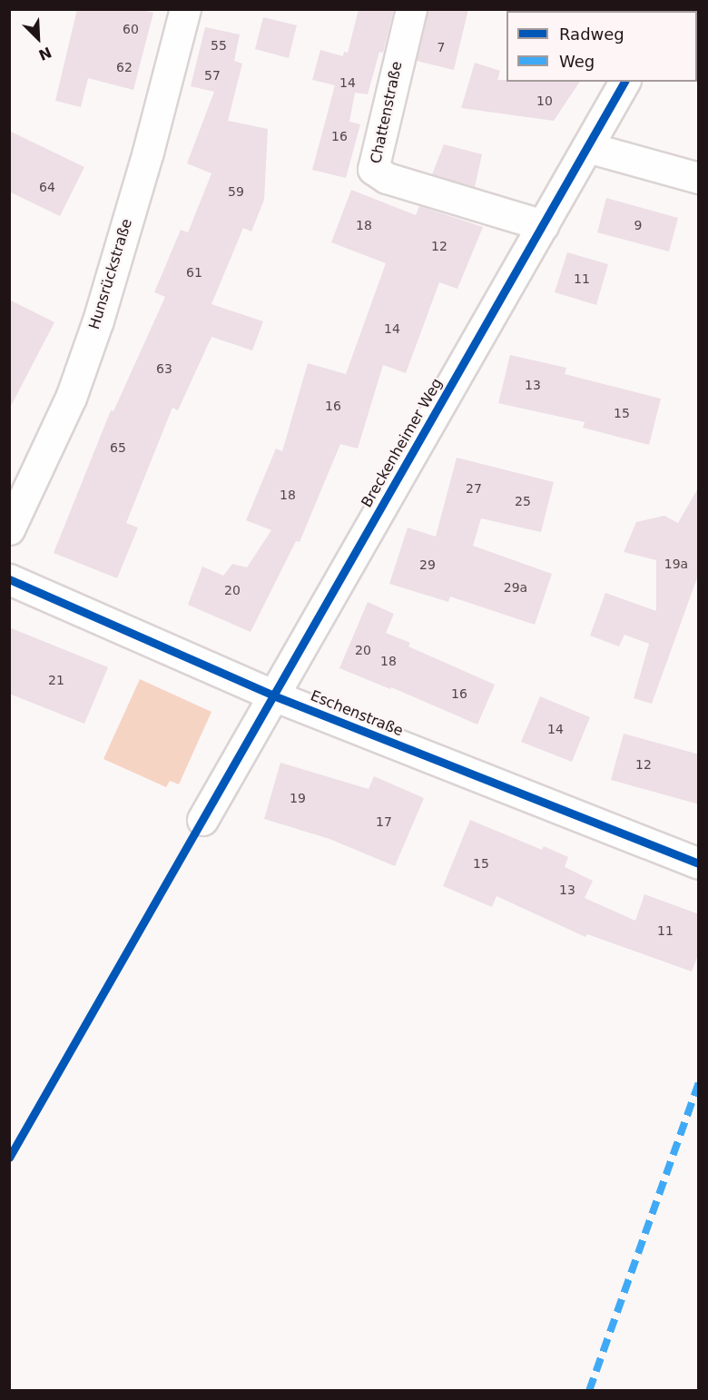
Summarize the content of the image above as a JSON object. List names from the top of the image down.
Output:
{
  "streets": {
    "street": [
      "Chattenstraße",
      "Hunsrückstraße",
      "Breckenheimer Weg",
      "Eschenstraße"
    ]
  },
  "crossings": [
    ["Chattenstraße", "Breckenheimer Weg"],
    ["Breckenheimer Weg", "Eschenstraße"]
  ],
  "house_numbers": [
    "60",
    "55",
    "7",
    "62",
    "57",
    "14",
    "10",
    "16",
    "64",
    "59",
    "18",
    "9",
    "12",
    "61",
    "11",
    "14",
    "63",
    "13",
    "16",
    "15",
    "65",
    "27",
    "18",
    "25",
    "19a",
    "29",
    "29a",
    "20",
    "20",
    "18",
    "21",
    "16",
    "14",
    "12",
    "19",
    "17",
    "15",
    "13",
    "11"
  ],
  "legend": ["Radweg", "Weg"],
  "north": "bottom right"
}
